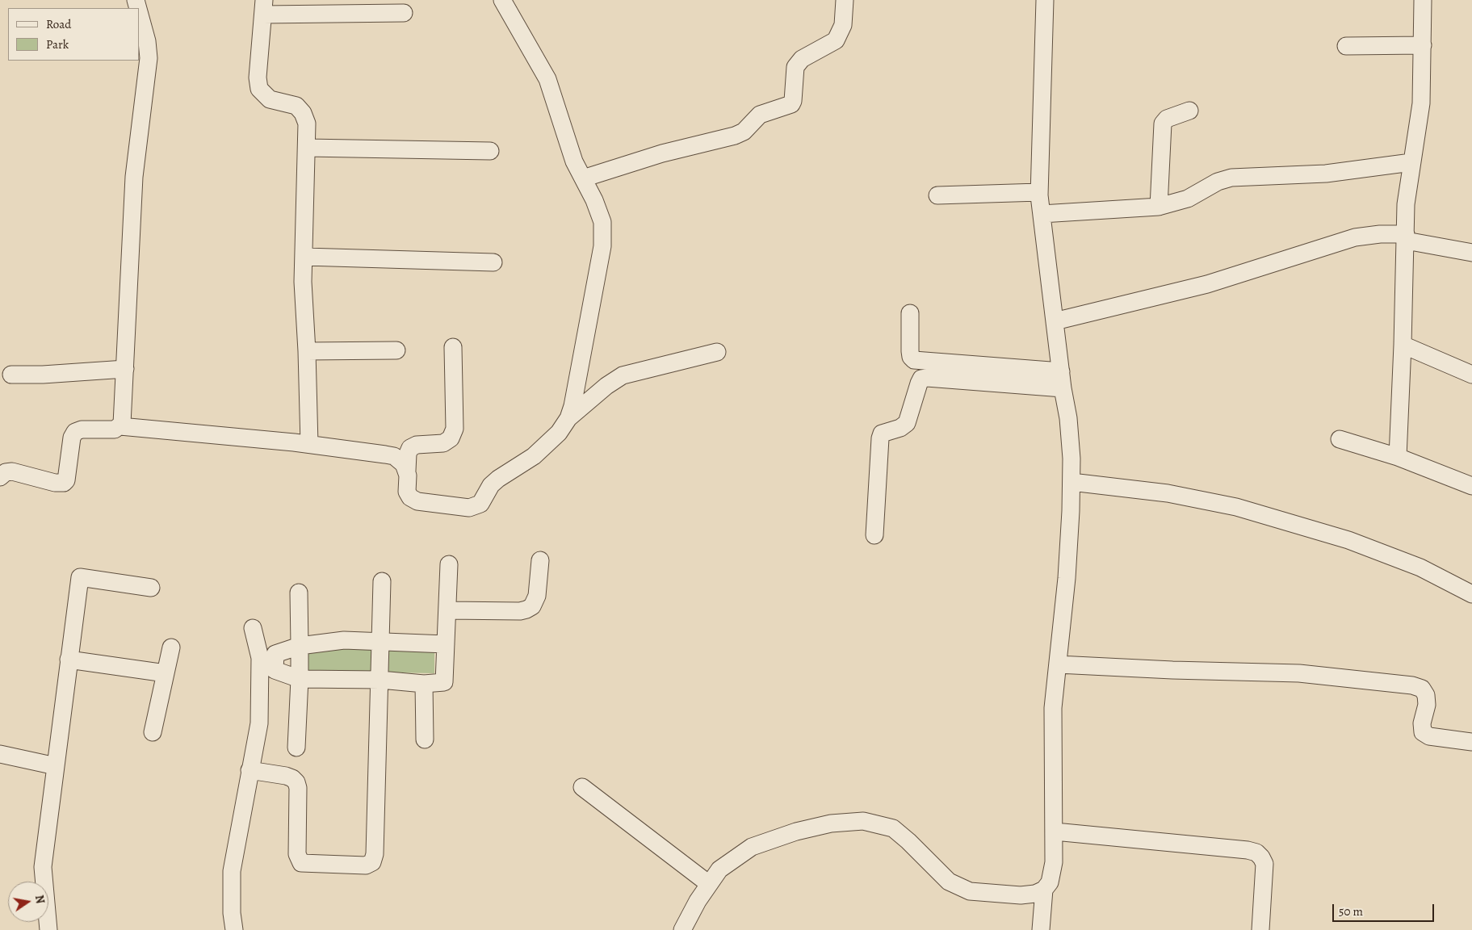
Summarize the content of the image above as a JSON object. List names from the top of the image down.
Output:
{
  "legend": ["Road", "Park"],
  "scale_bar": "50 m",
  "north": "right"
}
